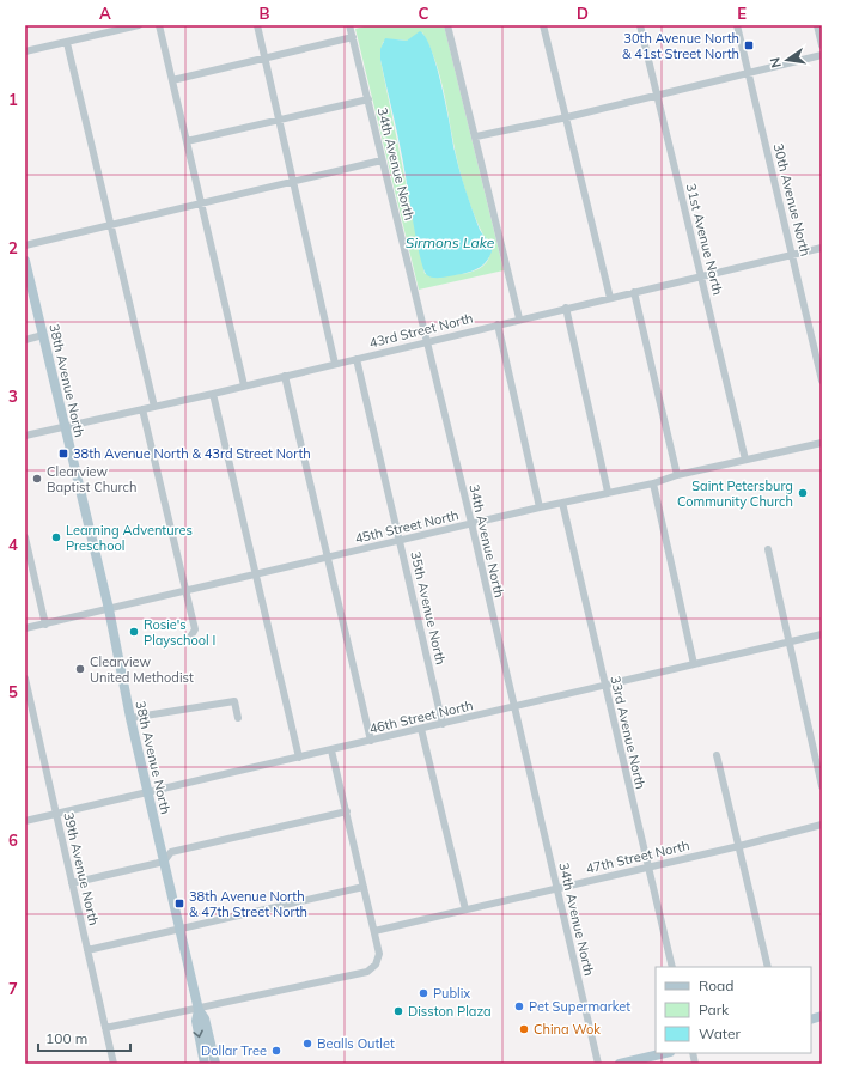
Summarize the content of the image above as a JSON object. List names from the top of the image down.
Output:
{
  "streets": {
    "main road": ["38th Avenue North"],
    "street": [
      "34th Avenue North",
      "30th Avenue North",
      "31st Avenue North",
      "43rd Street North",
      "45th Street North",
      "35th Avenue North",
      "46th Street North",
      "33rd Avenue North",
      "47th Street North",
      "39th Avenue North"
    ]
  },
  "crossings": [
    ["34th Avenue North", "43rd Street North"],
    ["34th Avenue North", "45th Street North"],
    ["34th Avenue North", "46th Street North"],
    ["34th Avenue North", "47th Street North"],
    ["30th Avenue North", "43rd Street North"],
    ["31st Avenue North", "43rd Street North"],
    ["31st Avenue North", "45th Street North"],
    ["43rd Street North", "38th Avenue North"],
    ["43rd Street North", "35th Avenue North"],
    ["38th Avenue North", "45th Street North"],
    ["38th Avenue North", "46th Street North"],
    ["45th Street North", "35th Avenue North"],
    ["45th Street North", "33rd Avenue North"],
    ["35th Avenue North", "46th Street North"],
    ["46th Street North", "33rd Avenue North"],
    ["46th Street North", "39th Avenue North"],
    ["33rd Avenue North", "47th Street North"]
  ],
  "water": ["Sirmons Lake"],
  "places": {
    "transit": ["30th Avenue North & 41st Street North", "38th Avenue North & 43rd Street North", "38th Avenue North & 47th Street North"],
    "other": [
      "Clearview Baptist Church",
      "Saint Petersburg Community Church",
      "Learning Adventures Preschool",
      "Rosie's Playschool I",
      "Clearview United Methodist",
      "Publix",
      "Pet Supermarket",
      "Disston Plaza",
      "China Wok",
      "Bealls Outlet",
      "Dollar Tree"
    ]
  },
  "legend": ["Road", "Park", "Water"],
  "scale_bar": "100 m",
  "north": "left",
  "grid": {
    "columns": [
      "A",
      "B",
      "C",
      "D",
      "E"
    ],
    "rows": [
      "1",
      "2",
      "3",
      "4",
      "5",
      "6",
      "7"
    ]
  }
}
